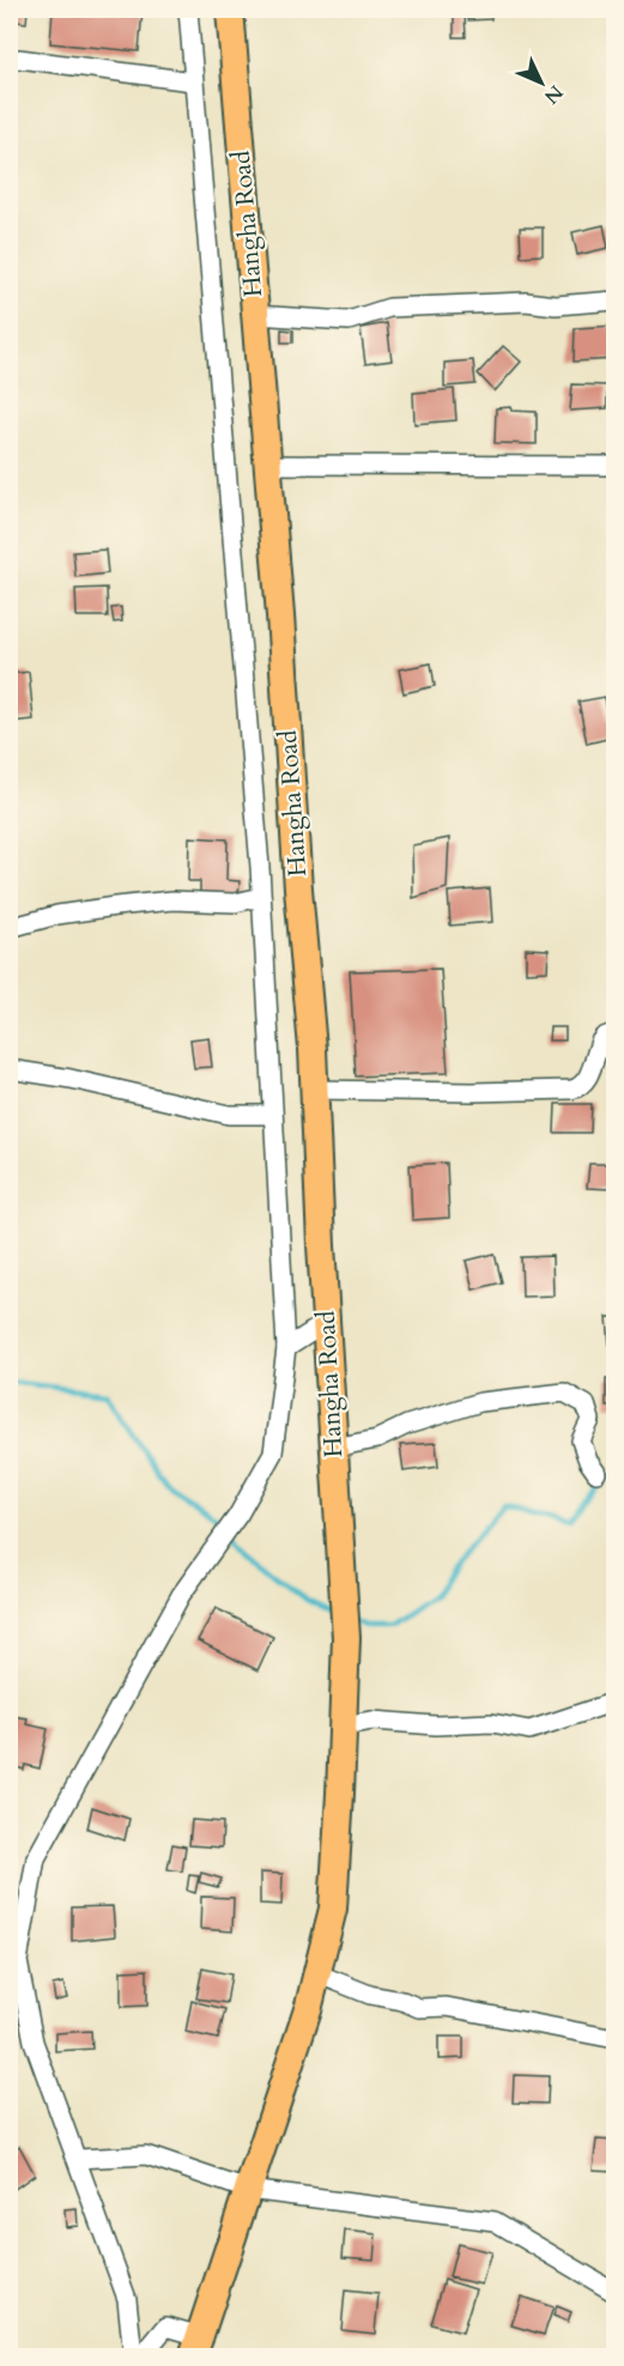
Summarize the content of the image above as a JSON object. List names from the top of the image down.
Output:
{
  "streets": {
    "highway": ["Hangha Road"]
  },
  "north": "bottom right"
}
